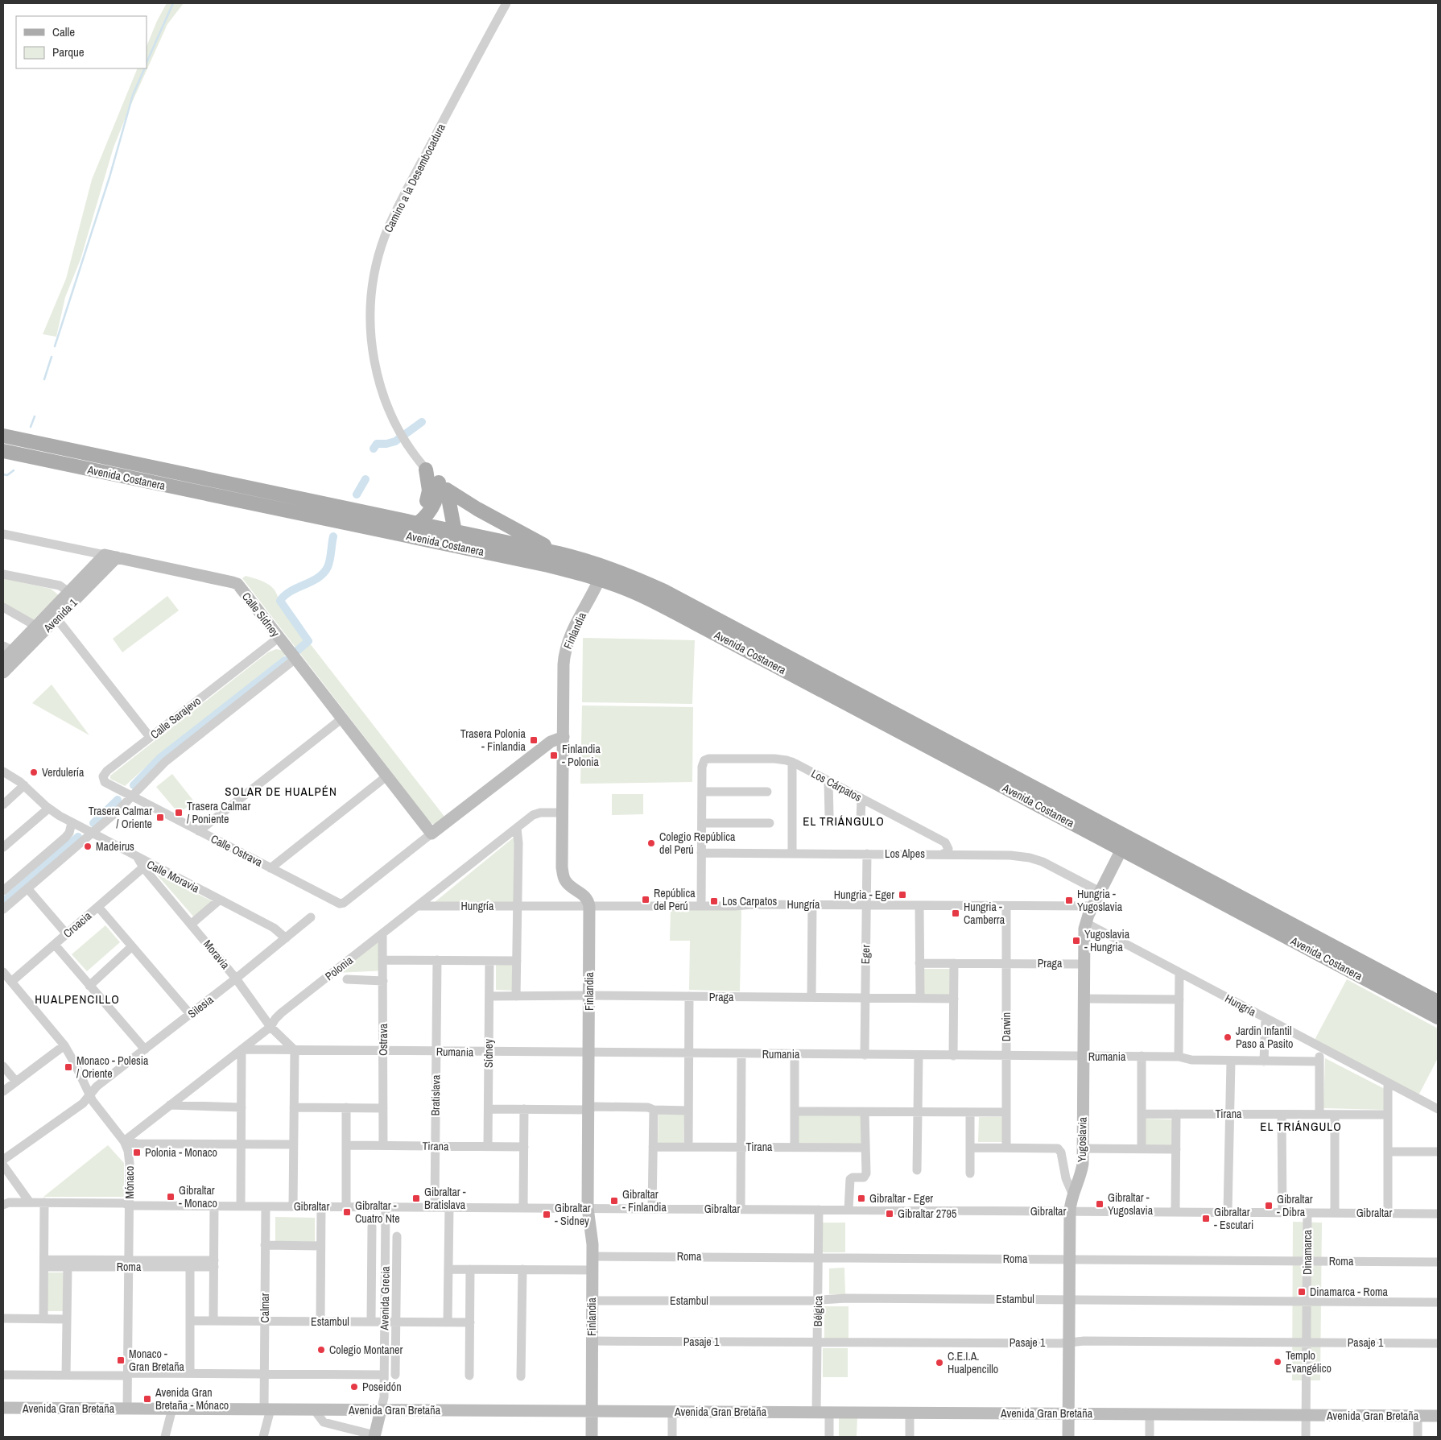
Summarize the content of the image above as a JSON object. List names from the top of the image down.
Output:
{
  "streets": {
    "main road": ["Avenida Costanera"],
    "street": [
      "Camino a la Desembocadura",
      "Calle Sídney",
      "Avenida 1",
      "Finlandia",
      "Calle Sarajevo",
      "Los Cárpatos",
      "Calle Ostrava",
      "Los Alpes",
      "Calle Moravia",
      "Hungría",
      "Croacia",
      "Moravia",
      "Eger",
      "Praga",
      "Polonia",
      "Silesia",
      "Darwin",
      "Ostrava",
      "Rumania",
      "Sídney",
      "Bratislava",
      "Tirana",
      "Yugoslavia",
      "Mónaco",
      "Gibraltar",
      "Dinamarca",
      "Roma",
      "Avenida Grecia",
      "Estambul",
      "Calmar",
      "Bélgica",
      "Pasaje 1",
      "Avenida Gran Bretaña"
    ]
  },
  "crossings": [
    ["Avenida Costanera", "Finlandia"],
    ["Avenida Costanera", "Yugoslavia"],
    ["Calle Sídney", "Avenida 1"],
    ["Calle Sídney", "Calle Sarajevo"],
    ["Calle Sídney", "Calle Ostrava"],
    ["Finlandia", "Hungría"],
    ["Finlandia", "Praga"],
    ["Finlandia", "Polonia"],
    ["Finlandia", "Rumania"],
    ["Finlandia", "Gibraltar"],
    ["Finlandia", "Roma"],
    ["Finlandia", "Estambul"],
    ["Finlandia", "Pasaje 1"],
    ["Finlandia", "Avenida Gran Bretaña"],
    ["Calle Sarajevo", "Calle Ostrava"],
    ["Los Cárpatos", "Los Alpes"],
    ["Los Alpes", "Eger"],
    ["Los Alpes", "Yugoslavia"],
    ["Calle Moravia", "Moravia"],
    ["Calle Moravia", "Silesia"],
    ["Hungría", "Eger"],
    ["Hungría", "Polonia"],
    ["Hungría", "Darwin"],
    ["Hungría", "Yugoslavia"],
    ["Croacia", "Moravia"],
    ["Croacia", "Mónaco"],
    ["Moravia", "Polonia"],
    ["Moravia", "Silesia"],
    ["Moravia", "Rumania"],
    ["Eger", "Praga"],
    ["Eger", "Rumania"],
    ["Praga", "Darwin"],
    ["Praga", "Sídney"],
    ["Praga", "Yugoslavia"],
    ["Polonia", "Ostrava"],
    ["Polonia", "Rumania"],
    ["Polonia", "Mónaco"],
    ["Silesia", "Mónaco"],
    ["Darwin", "Rumania"],
    ["Ostrava", "Rumania"],
    ["Ostrava", "Tirana"],
    ["Rumania", "Sídney"],
    ["Rumania", "Bratislava"],
    ["Rumania", "Yugoslavia"],
    ["Sídney", "Tirana"],
    ["Bratislava", "Tirana"],
    ["Bratislava", "Gibraltar"],
    ["Yugoslavia", "Gibraltar"],
    ["Yugoslavia", "Roma"],
    ["Yugoslavia", "Estambul"],
    ["Yugoslavia", "Pasaje 1"],
    ["Yugoslavia", "Avenida Gran Bretaña"],
    ["Mónaco", "Gibraltar"],
    ["Mónaco", "Roma"],
    ["Mónaco", "Avenida Gran Bretaña"],
    ["Gibraltar", "Dinamarca"],
    ["Gibraltar", "Avenida Grecia"],
    ["Gibraltar", "Calmar"],
    ["Gibraltar", "Bélgica"],
    ["Dinamarca", "Roma"],
    ["Dinamarca", "Estambul"],
    ["Dinamarca", "Pasaje 1"],
    ["Dinamarca", "Avenida Gran Bretaña"],
    ["Roma", "Bélgica"],
    ["Avenida Grecia", "Estambul"],
    ["Avenida Grecia", "Avenida Gran Bretaña"],
    ["Estambul", "Calmar"],
    ["Estambul", "Bélgica"],
    ["Calmar", "Avenida Gran Bretaña"],
    ["Bélgica", "Pasaje 1"],
    ["Bélgica", "Avenida Gran Bretaña"]
  ],
  "districts": [
    "SOLAR DE HUALPÉN",
    "EL TRIÁNGULO",
    "HUALPENCILLO",
    "EL TRIÁNGULO"
  ],
  "places": {
    "transit": [
      "Trasera Polonia - Finlandia",
      "Finlandia - Polonia",
      "Trasera Calmar / Poniente",
      "Trasera Calmar / Oriente",
      "Hungria - Eger",
      "República del Perú",
      "Hungria - Yugoslavia",
      "Los Carpatos",
      "Hungria - Camberra",
      "Yugoslavia - Hungria",
      "Monaco - Polesia / Oriente",
      "Polonia - Monaco",
      "Gibraltar - Monaco",
      "Gibraltar - Bratislava",
      "Gibraltar - Eger",
      "Gibraltar - Finlandia",
      "Gibraltar - Yugoslavia",
      "Gibraltar - Dibra",
      "Gibraltar - Cuatro Nte",
      "Gibraltar 2795",
      "Gibraltar - Sidney",
      "Gibraltar - Escutari",
      "Dinamarca - Roma",
      "Monaco - Gran Bretaña",
      "Avenida Gran Bretaña - Mónaco"
    ],
    "other": [
      "Verdulería",
      "Colegio República del Perú",
      "Madeirus",
      "Jardin Infantil Paso a Pasito",
      "Colegio Montaner",
      "Templo Evangélico",
      "C.E.I.A. Hualpencillo",
      "Poseidón"
    ]
  },
  "legend": ["Calle", "Parque"]
}
